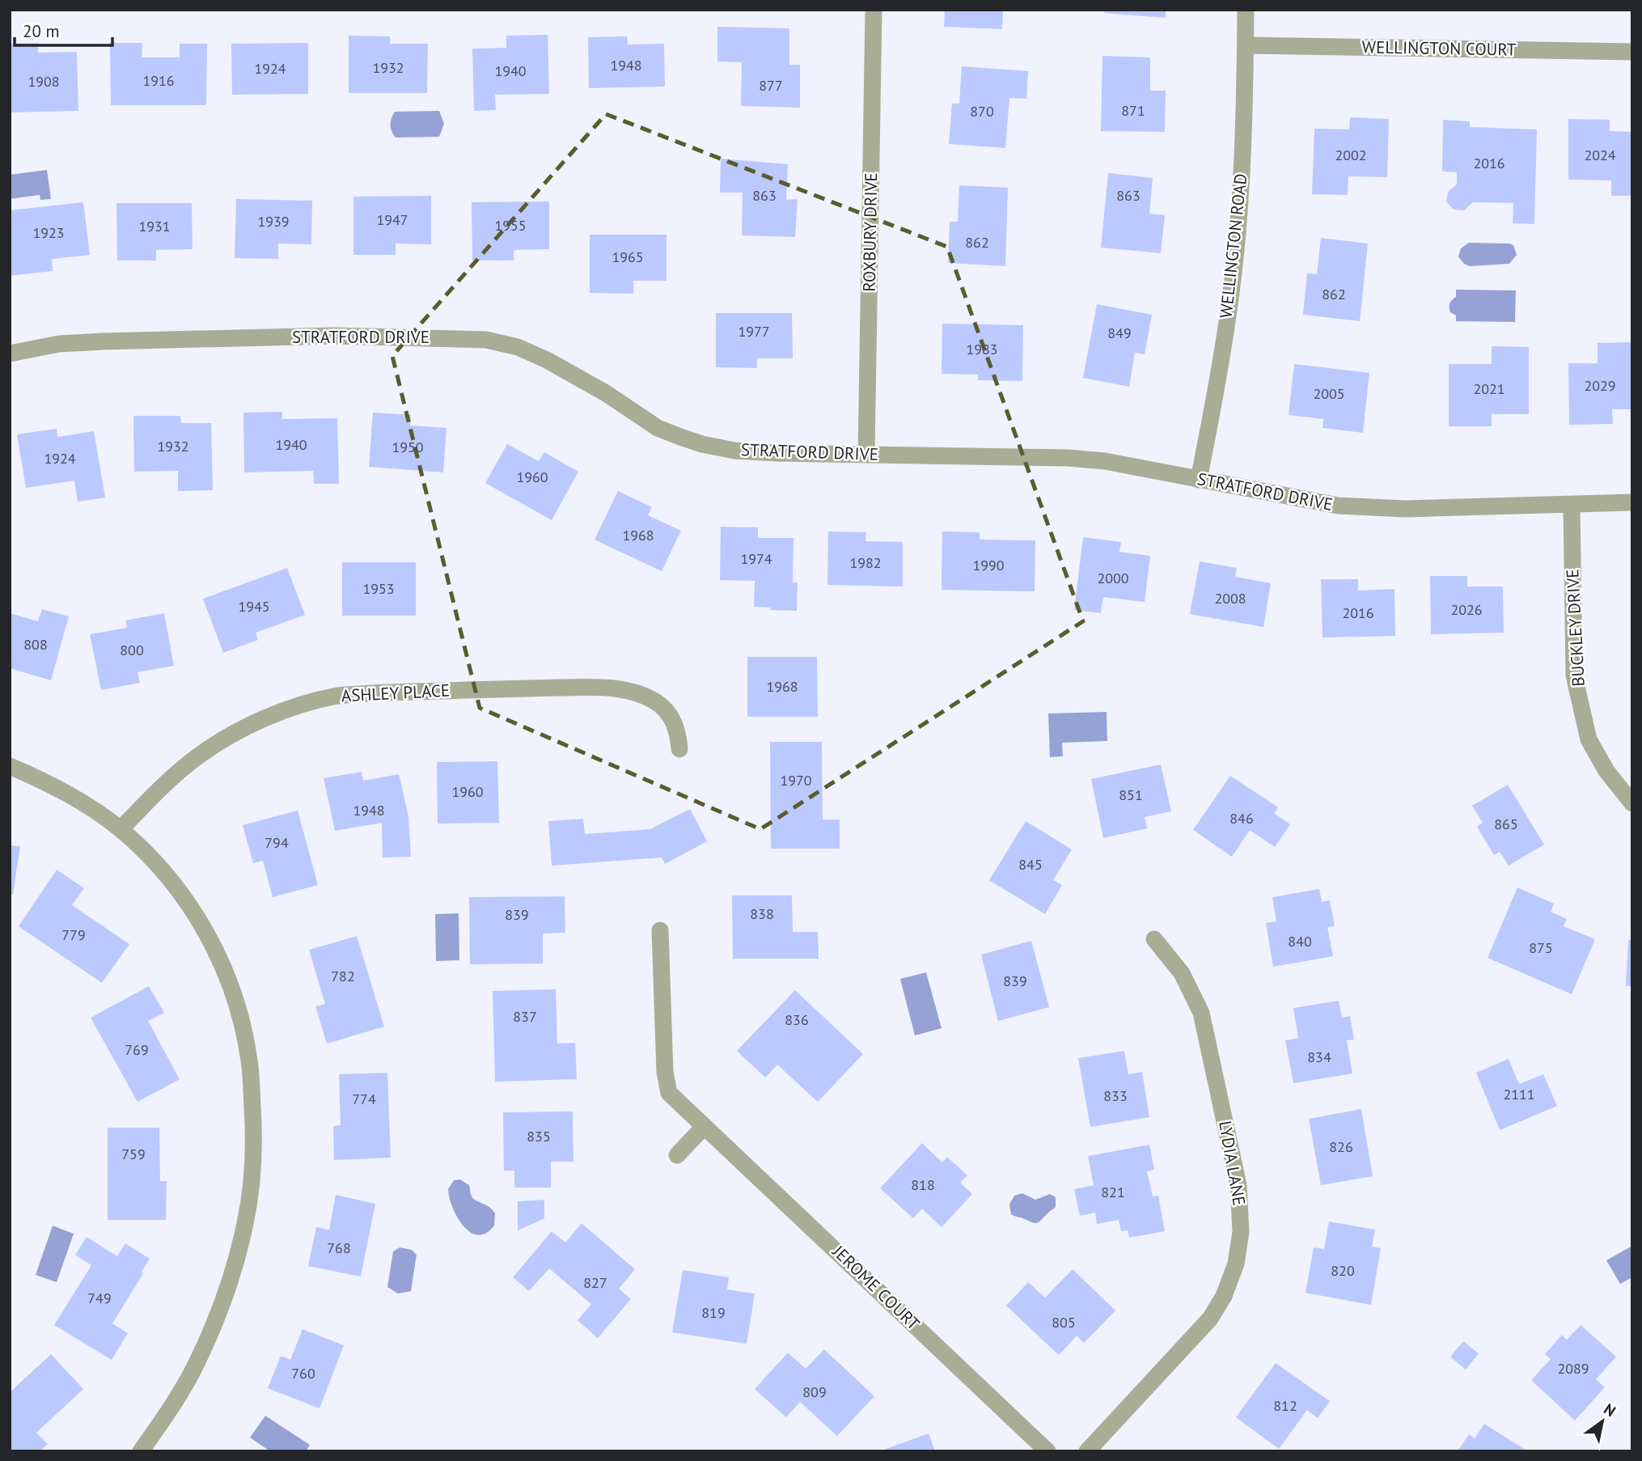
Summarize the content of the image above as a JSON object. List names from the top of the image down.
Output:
{
  "streets": {
    "street": [
      "WELLINGTON COURT",
      "ROXBURY DRIVE",
      "WELLINGTON ROAD",
      "STRATFORD DRIVE",
      "BUCKLEY DRIVE",
      "ASHLEY PLACE",
      "LYDIA LANE",
      "JEROME COURT"
    ]
  },
  "crossings": [
    ["WELLINGTON COURT", "WELLINGTON ROAD"],
    ["ROXBURY DRIVE", "STRATFORD DRIVE"],
    ["WELLINGTON ROAD", "STRATFORD DRIVE"],
    ["STRATFORD DRIVE", "BUCKLEY DRIVE"]
  ],
  "house_numbers": [
    "1948",
    "1932",
    "1924",
    "1940",
    "1916",
    "1908",
    "877",
    "871",
    "870",
    "2002",
    "2024",
    "2016",
    "863",
    "863",
    "1947",
    "1939",
    "1955",
    "1931",
    "1923",
    "862",
    "1965",
    "862",
    "1977",
    "849",
    "1983",
    "2029",
    "2021",
    "2005",
    "1940",
    "1932",
    "1950",
    "1924",
    "1960",
    "1968",
    "1974",
    "1982",
    "1990",
    "2000",
    "1953",
    "2008",
    "1945",
    "2026",
    "2016",
    "808",
    "800",
    "1968",
    "1970",
    "1960",
    "851",
    "1948",
    "846",
    "865",
    "794",
    "845",
    "838",
    "839",
    "779",
    "840",
    "875",
    "782",
    "839",
    "837",
    "836",
    "769",
    "834",
    "2111",
    "833",
    "774",
    "835",
    "826",
    "759",
    "818",
    "821",
    "768",
    "820",
    "827",
    "749",
    "819",
    "805",
    "2089",
    "760",
    "809",
    "812"
  ],
  "scale_bar": "20 m",
  "north": "top right"
}
